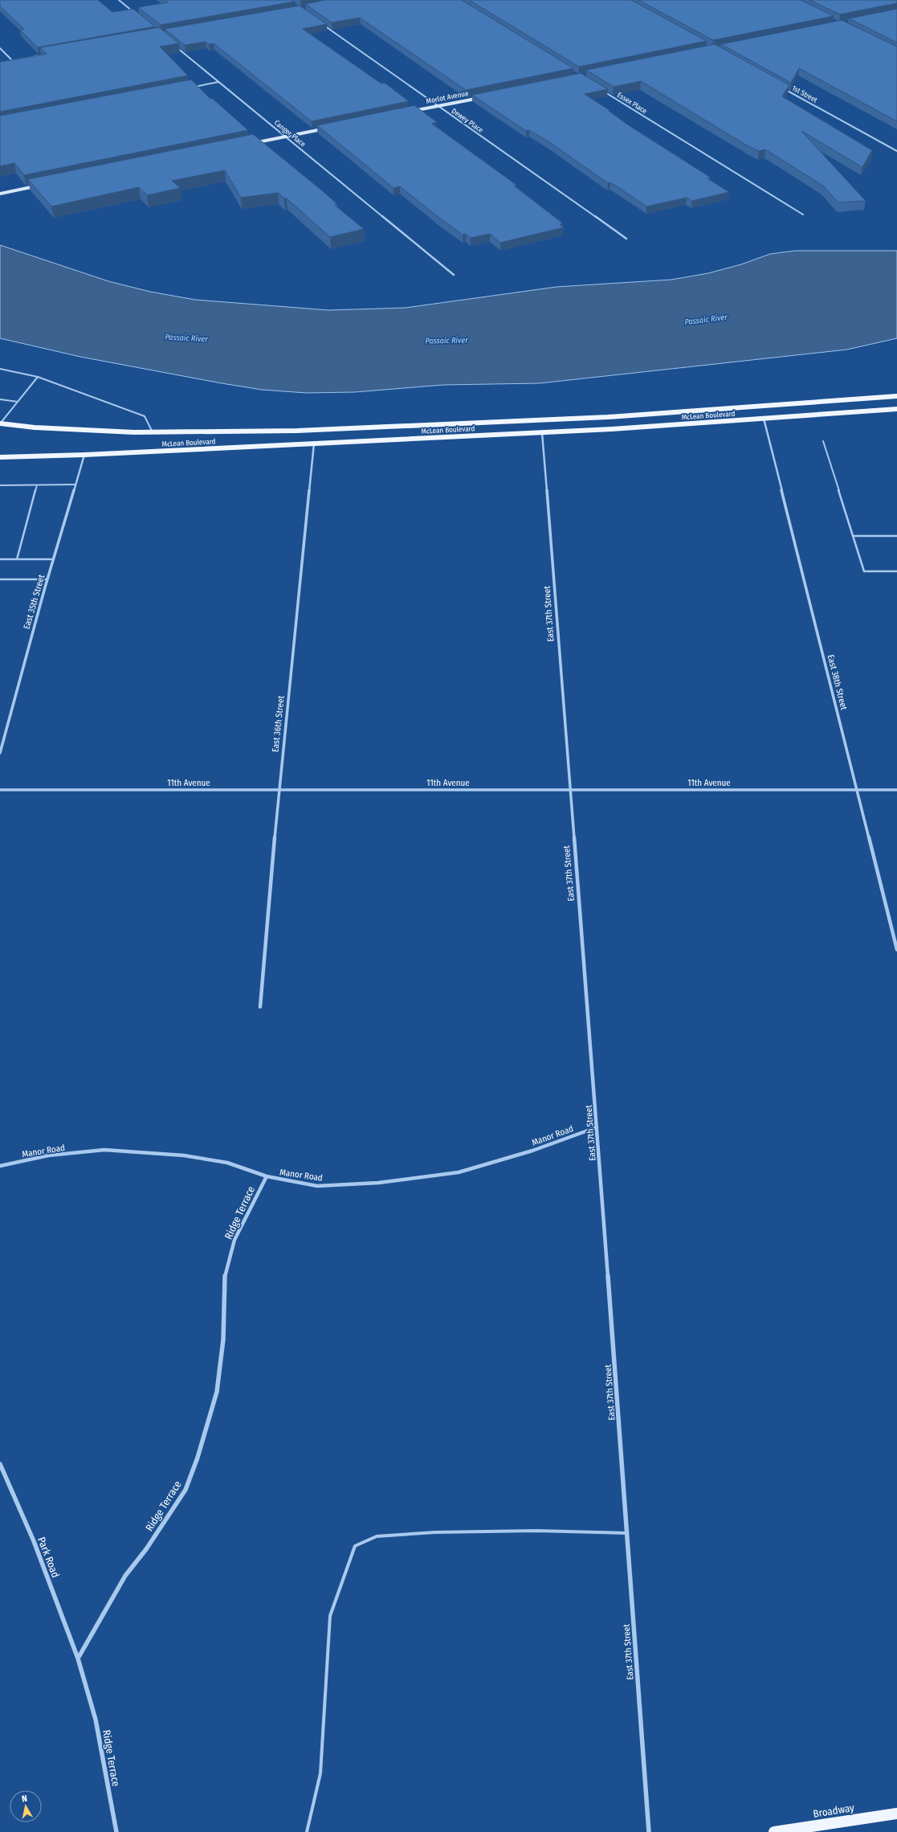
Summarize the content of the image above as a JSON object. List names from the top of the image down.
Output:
{
  "streets": {
    "main road": ["Morlot Avenue", "McLean Boulevard", "Broadway"],
    "street": [
      "1st Street",
      "Essex Place",
      "Dewey Place",
      "Canger Place",
      "East 35th Street",
      "East 37th Street",
      "East 38th Street",
      "East 36th Street",
      "11th Avenue",
      "Manor Road",
      "Ridge Terrace",
      "Park Road"
    ]
  },
  "crossings": [
    ["Morlot Avenue", "Dewey Place"],
    ["McLean Boulevard", "East 35th Street"],
    ["McLean Boulevard", "East 37th Street"],
    ["McLean Boulevard", "East 38th Street"],
    ["McLean Boulevard", "East 36th Street"],
    ["East 37th Street", "11th Avenue"],
    ["East 37th Street", "Manor Road"],
    ["East 38th Street", "11th Avenue"],
    ["East 36th Street", "11th Avenue"],
    ["Manor Road", "Ridge Terrace"],
    ["Ridge Terrace", "Park Road"]
  ],
  "water": ["Passaic River"],
  "north": "top"
}
